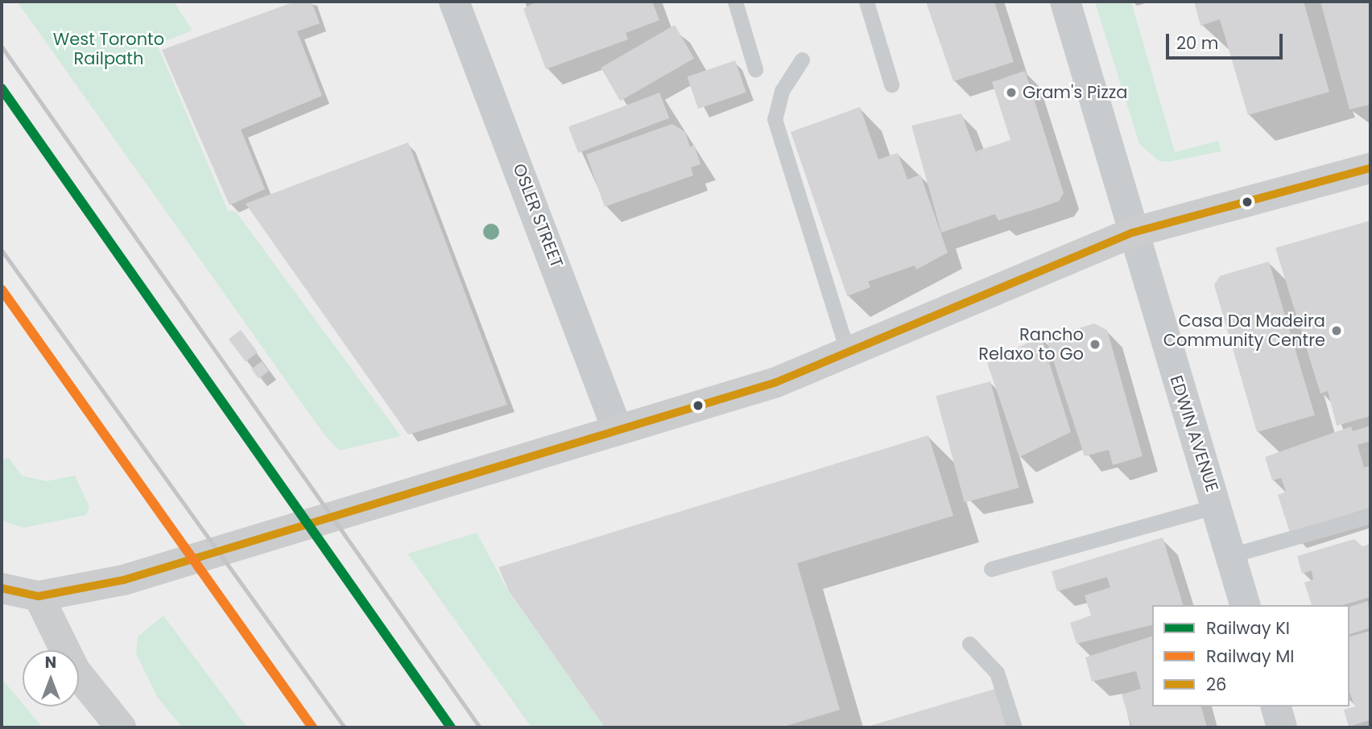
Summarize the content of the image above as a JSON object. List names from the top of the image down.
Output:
{
  "streets": {
    "street": ["OSLER STREET", "EDWIN AVENUE"]
  },
  "parks": ["West Toronto Railpath"],
  "places": ["Gram's Pizza", "Casa Da Madeira Community Centre", "Rancho Relaxo to Go"],
  "lines": ["rail line KI", "transit line 26", "rail line MI"],
  "legend": ["Railway KI", "Railway MI", "26"],
  "scale_bar": "20 m",
  "north": "top"
}
